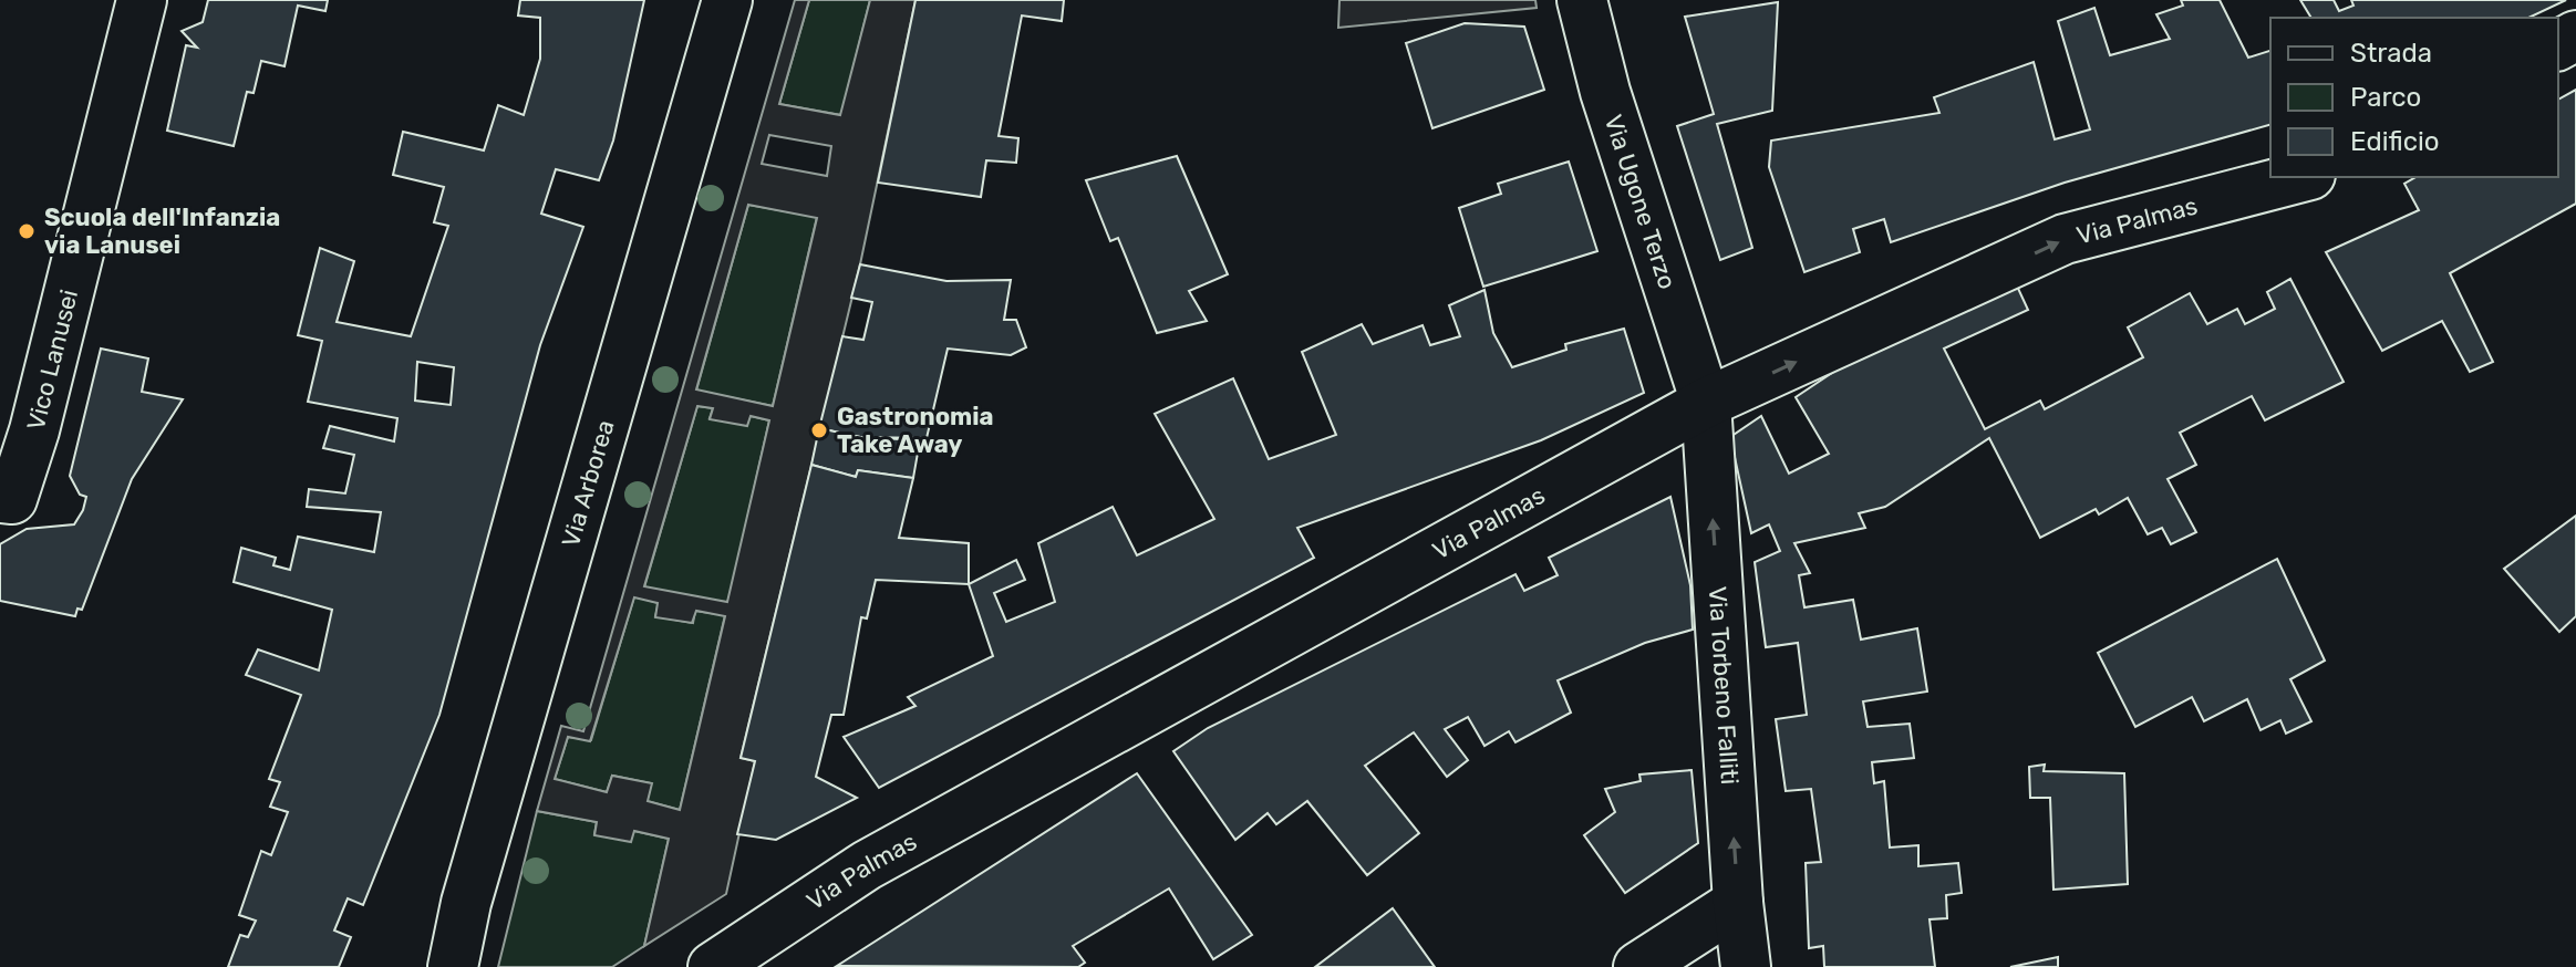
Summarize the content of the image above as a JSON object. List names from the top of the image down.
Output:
{
  "streets": {
    "street": [
      "Via Ugone Terzo",
      "Via Palmas",
      "Vico Lanusei",
      "Via Arborea",
      "Via Torbeno Falliti"
    ]
  },
  "crossings": [
    ["Via Ugone Terzo", "Via Palmas"],
    ["Via Ugone Terzo", "Via Torbeno Falliti"],
    ["Via Palmas", "Via Torbeno Falliti"]
  ],
  "one_way": ["Via Palmas", "Via Torbeno Falliti"],
  "places": ["Scuola dell'Infanzia via Lanusei", "Gastronomia Take Away"],
  "legend": ["Strada", "Parco", "Edificio"]
}
